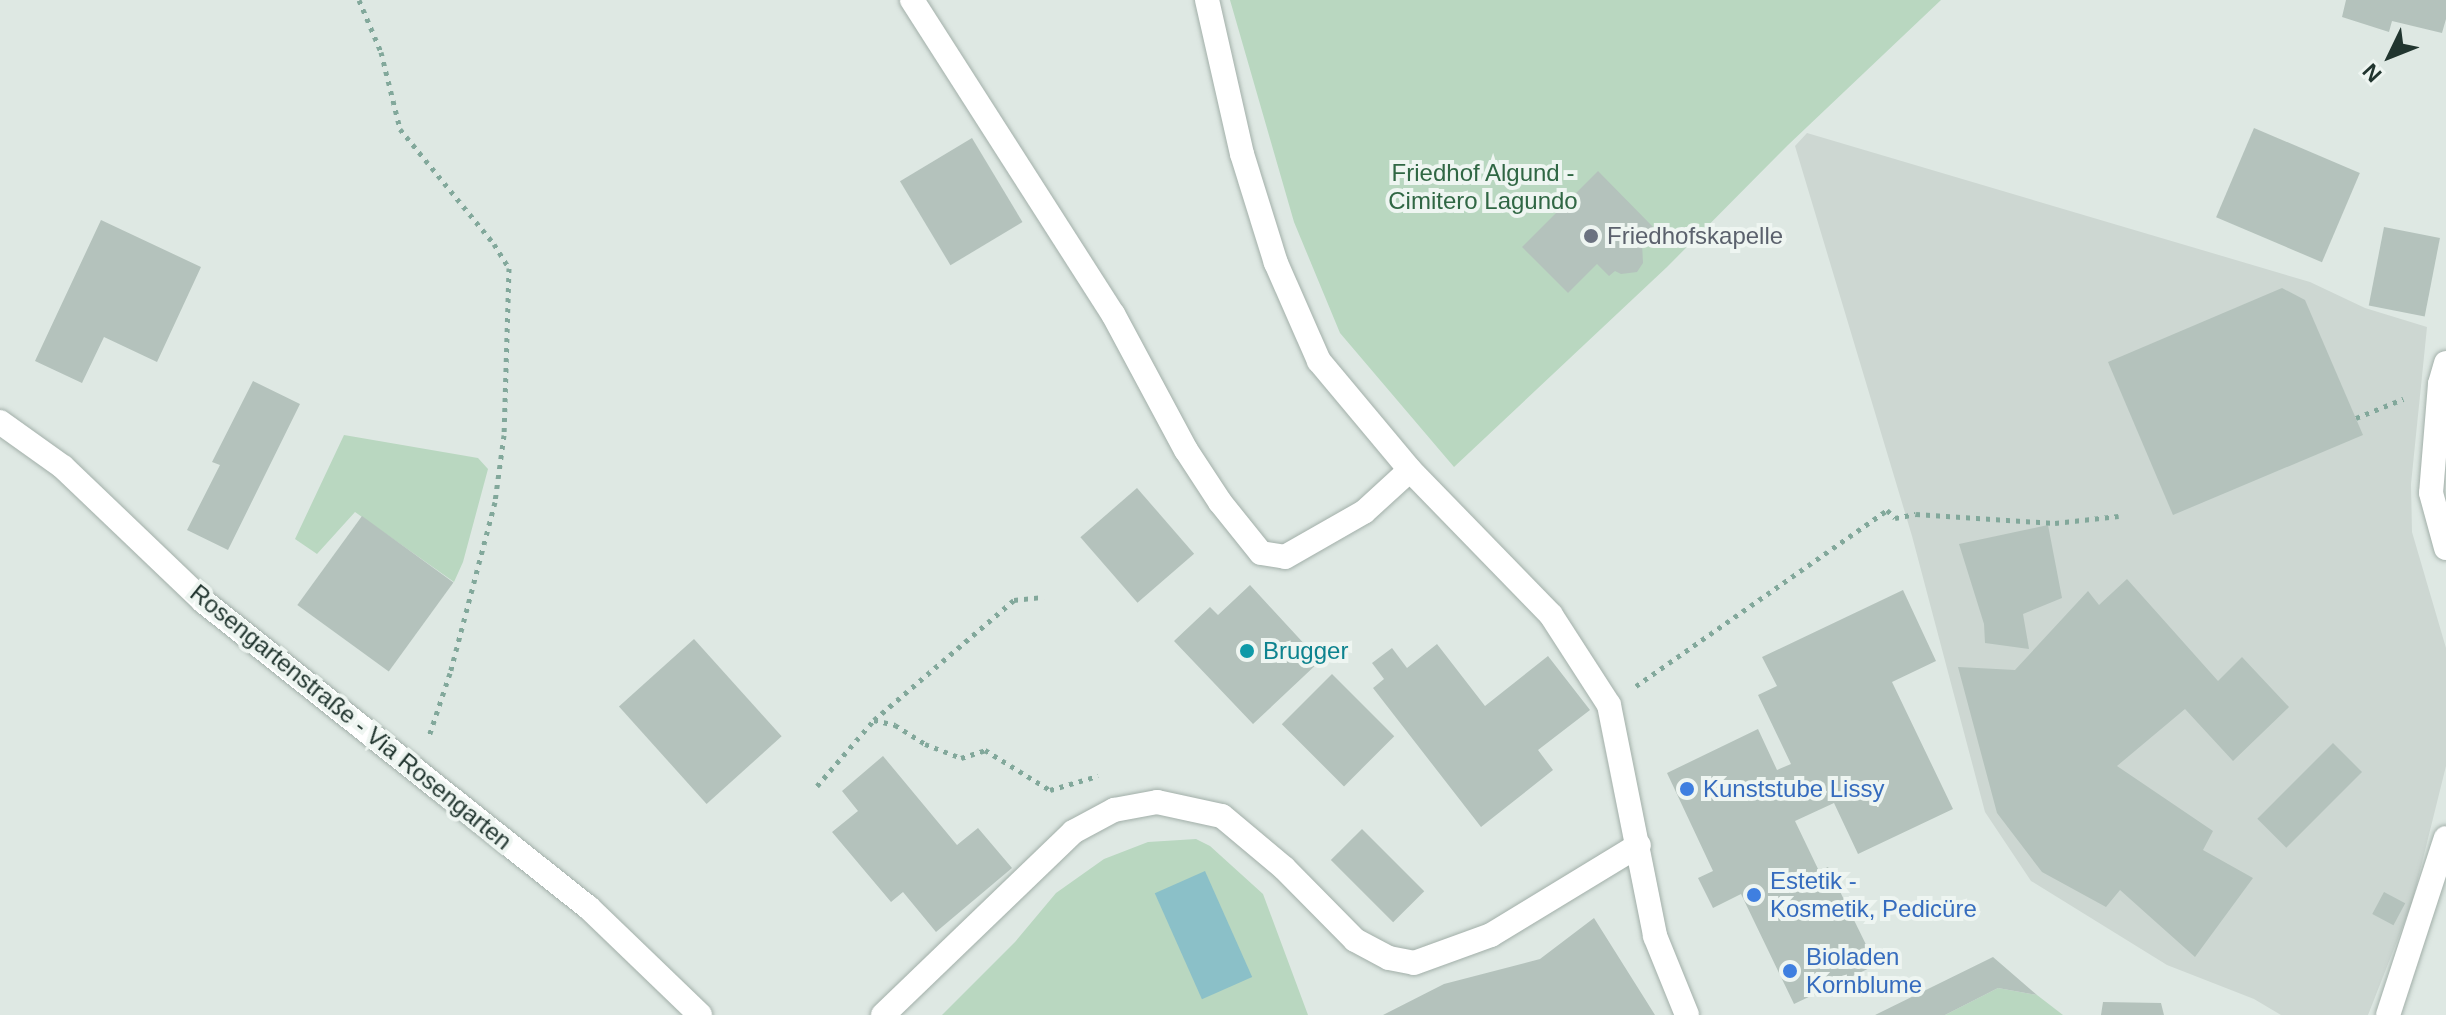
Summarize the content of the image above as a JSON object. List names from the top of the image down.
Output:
{
  "streets": {
    "street": ["Rosengartenstraße - Via Rosengarten"]
  },
  "parks": ["Friedhof Algund - Cimitero Lagundo"],
  "places": [
    "Friedhofskapelle",
    "Brugger",
    "Kunststube Lissy",
    "Estetik - Kosmetik, Pedicüre",
    "Bioladen Kornblume"
  ],
  "north": "bottom left"
}
